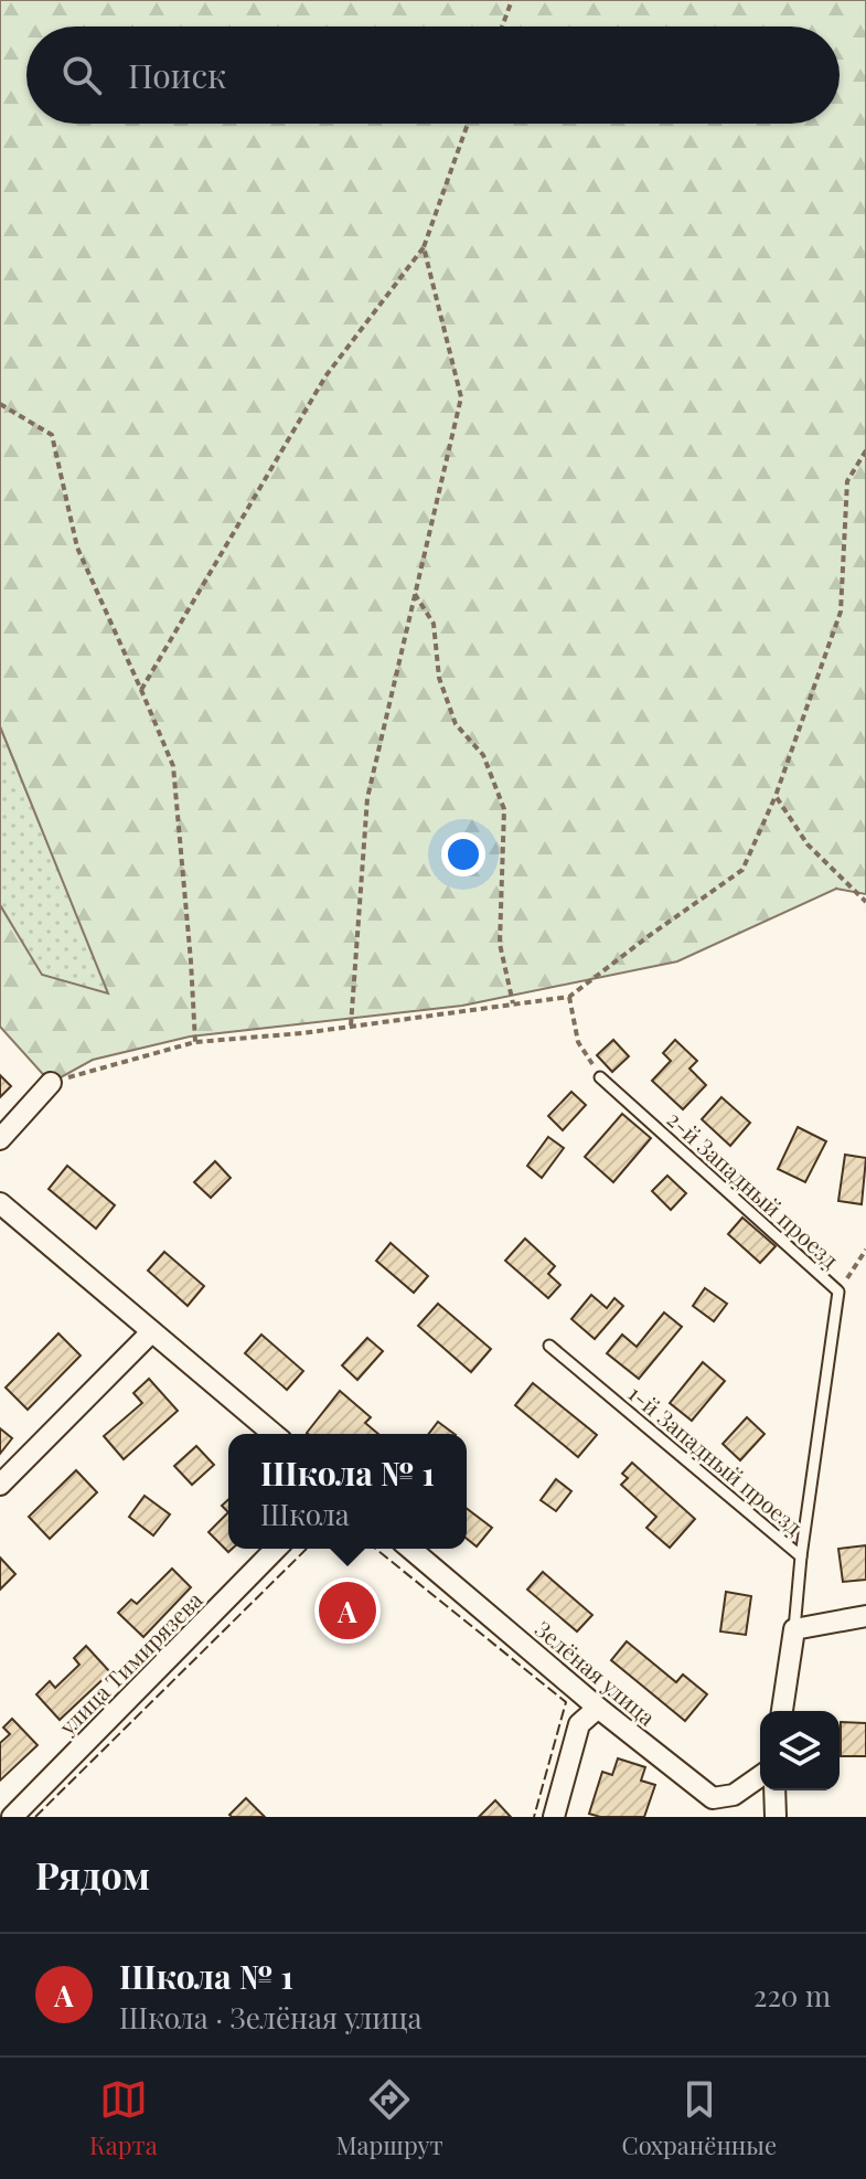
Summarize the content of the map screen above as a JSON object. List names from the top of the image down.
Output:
{
  "streets": {
    "street": ["улица Тимирязева", "Зелёная улица"],
    "lane": ["2-й Западный проезд", "1-й Западный проезд"]
  },
  "crossings": [
    ["2-й Западный проезд", "1-й Западный проезд"]
  ],
  "page": {
    "search": "Поиск",
    "popup": ["Школа № 1", "Школа"],
    "pins": "A",
    "heading": "Рядом",
    "list": [
      {
        "mark": "A",
        "name": "Школа № 1",
        "note": "Школа · Зелёная улица",
        "value": "220 m"
      }
    ],
    "nav": ["Карта", "Маршрут", "Сохранённые"]
  }
}
